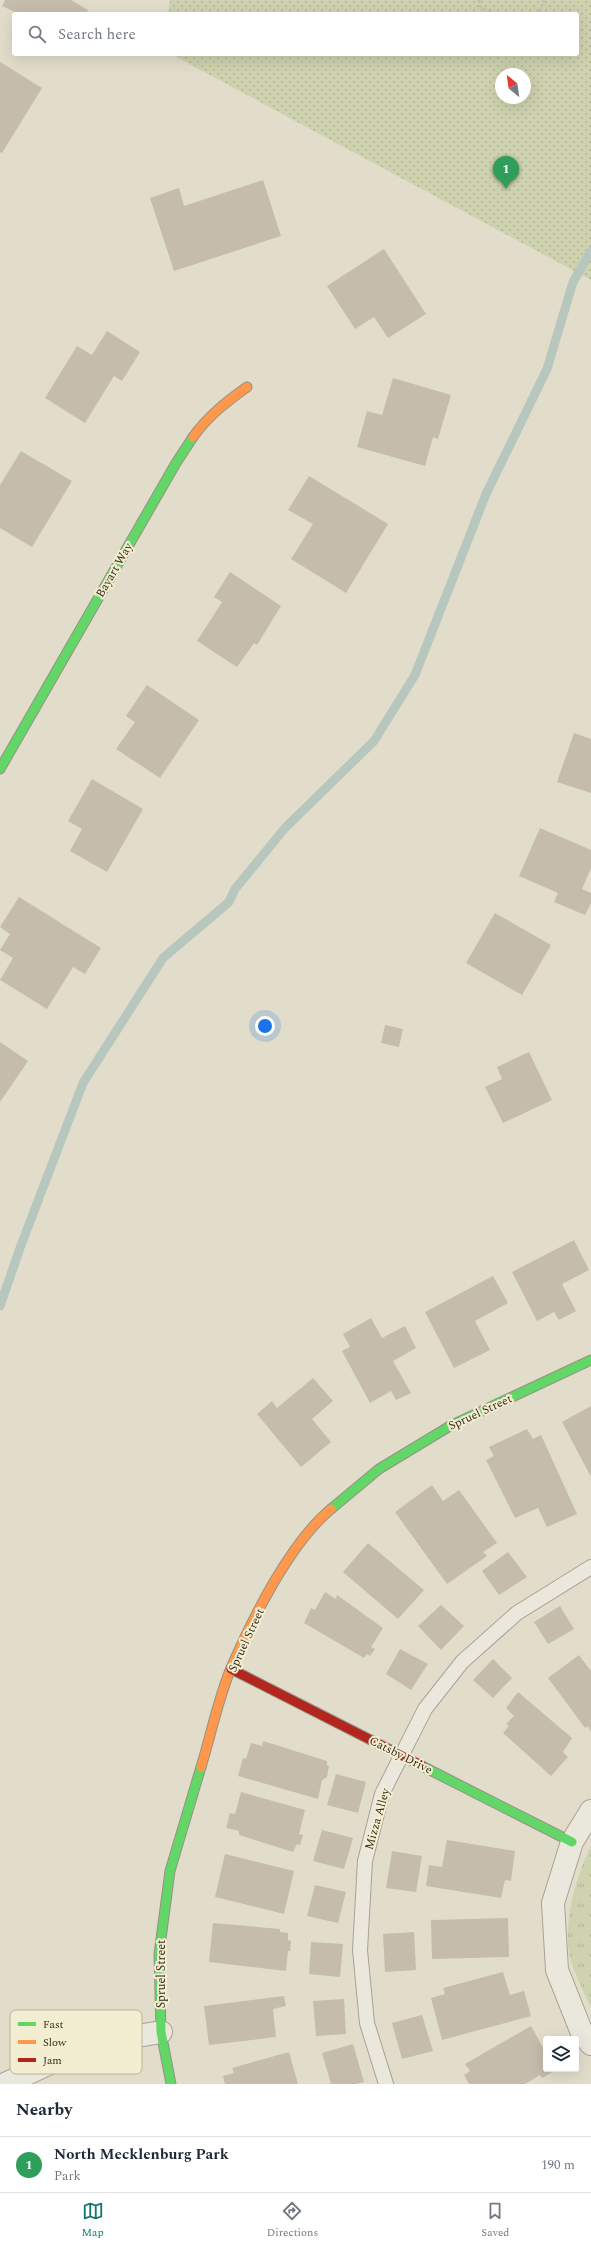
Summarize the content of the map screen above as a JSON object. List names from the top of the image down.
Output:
{
  "streets": {
    "street": ["Bayart Way", "Spruel Street", "Catsby Drive"],
    "lane": ["Mizza Alley"]
  },
  "crossings": [
    ["Spruel Street", "Catsby Drive"],
    ["Catsby Drive", "Mizza Alley"]
  ],
  "legend": ["Fast", "Slow", "Jam"],
  "north": "top left",
  "page": {
    "search": "Search here",
    "pins": "1",
    "heading": "Nearby",
    "list": [
      {
        "mark": "1",
        "name": "North Mecklenburg Park",
        "note": "Park",
        "value": "190 m"
      }
    ],
    "nav": ["Map", "Directions", "Saved"]
  }
}
